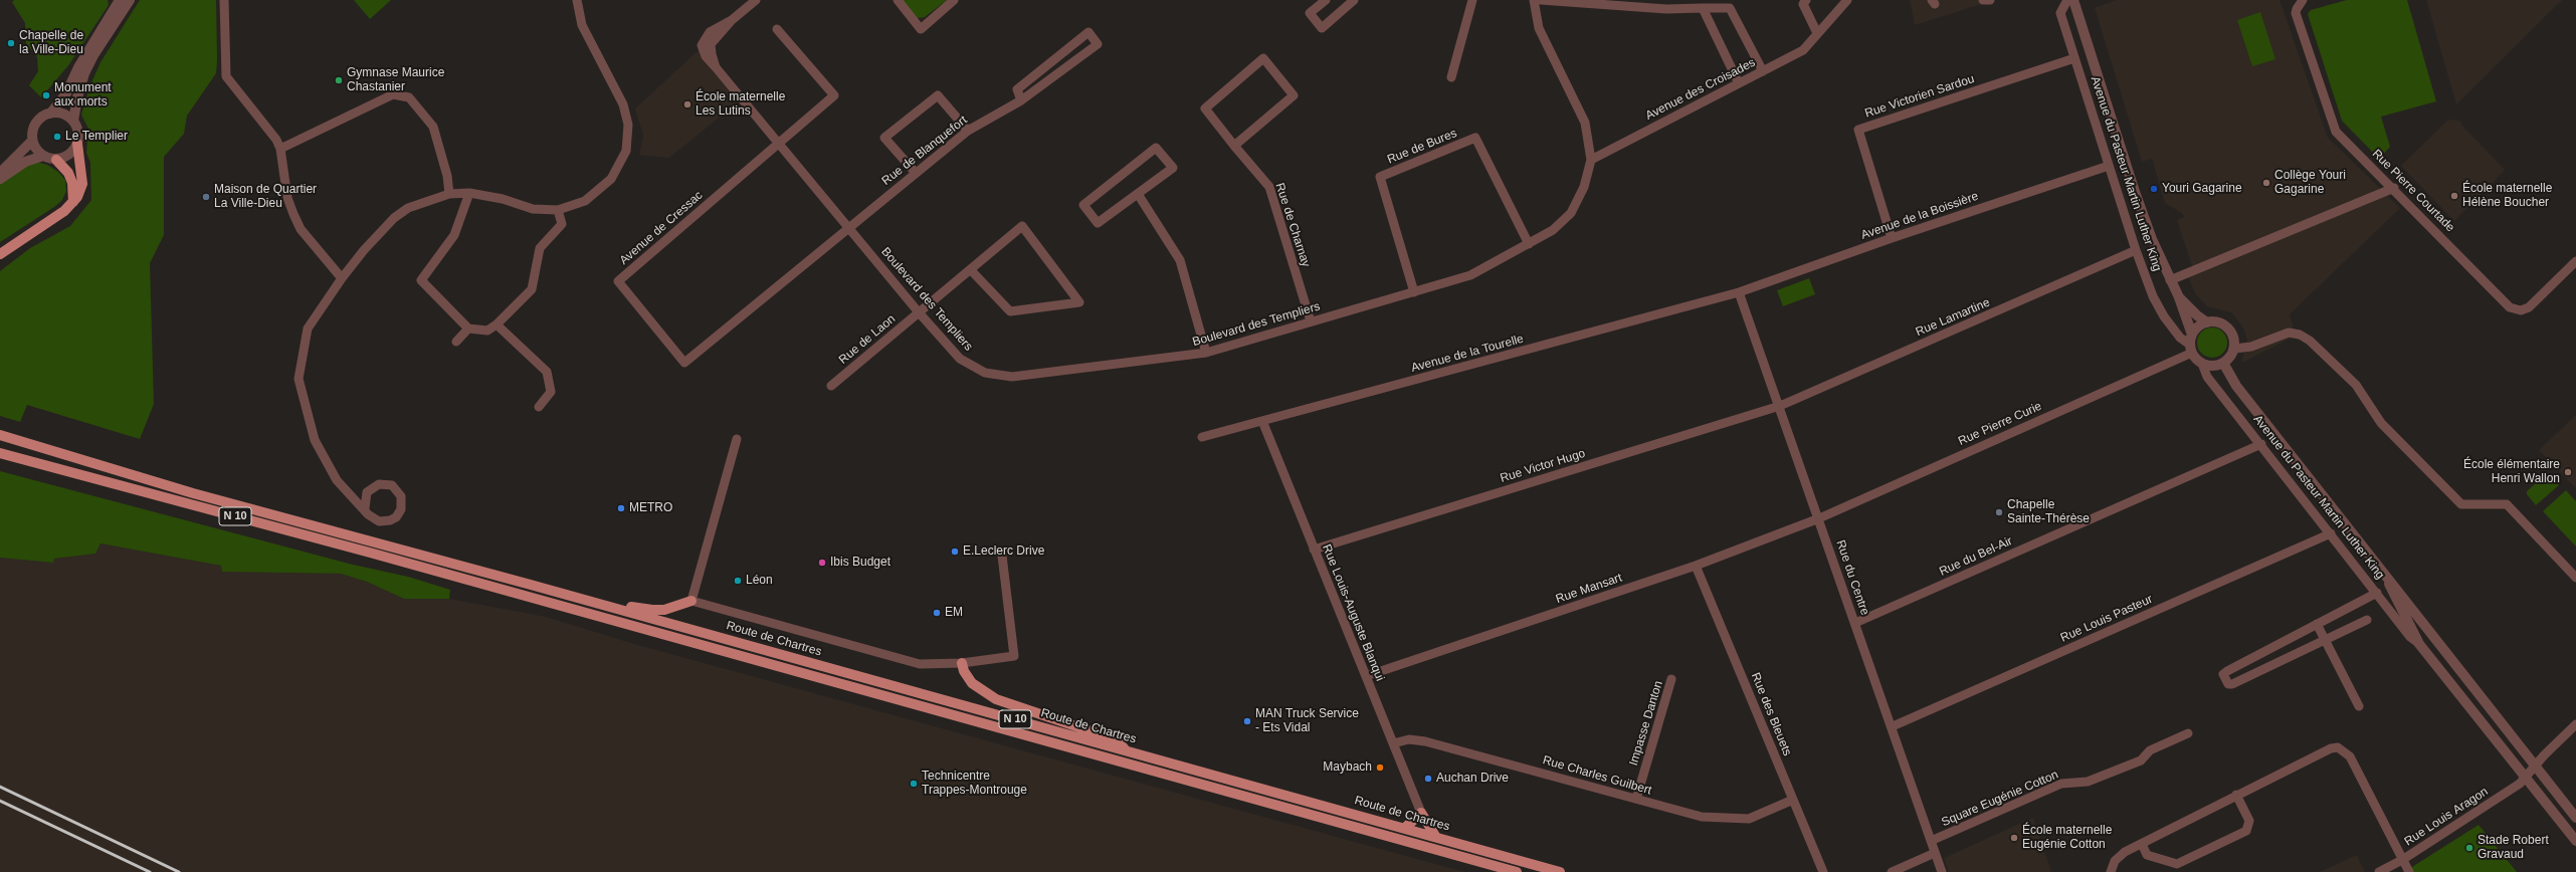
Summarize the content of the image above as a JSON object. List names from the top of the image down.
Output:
{
  "streets": {
    "main road": ["N 10", "Route de Chartres"],
    "street": [
      "Avenue des Croisades",
      "Rue Victorien Sardou",
      "Rue de Bures",
      "Rue de Blanquefort",
      "Avenue du Pasteur Martin Luther King",
      "Rue Pierre Courtade",
      "Avenue de la Boissière",
      "Rue de Charnay",
      "Avenue de Cressac",
      "Boulevard des Templiers",
      "Rue Lamartine",
      "Rue de Laon",
      "Avenue de la Tourelle",
      "Rue Pierre Curie",
      "Rue Victor Hugo",
      "Rue du Bel-Air",
      "Rue du Centre",
      "Rue Mansart",
      "Rue Louis-Auguste Blanqui",
      "Rue Louis Pasteur",
      "Rue des Bleuets",
      "Impasse Danton",
      "Rue Charles Guilbert",
      "Square Eugénie Cotton",
      "Rue Louis Aragon"
    ]
  },
  "crossings": [
    ["Avenue des Croisades", "Boulevard des Templiers"],
    ["Rue Victorien Sardou", "Avenue du Pasteur Martin Luther King"],
    ["Rue Victorien Sardou", "Avenue de la Boissière"],
    ["Rue de Bures", "Boulevard des Templiers"],
    ["Rue de Blanquefort", "Avenue de Cressac"],
    ["Rue de Blanquefort", "Boulevard des Templiers"],
    ["Avenue du Pasteur Martin Luther King", "Avenue de la Boissière"],
    ["Avenue du Pasteur Martin Luther King", "Rue Lamartine"],
    ["Avenue du Pasteur Martin Luther King", "Rue Pierre Curie"],
    ["Avenue du Pasteur Martin Luther King", "Rue du Bel-Air"],
    ["Avenue du Pasteur Martin Luther King", "Rue Louis Pasteur"],
    ["Avenue du Pasteur Martin Luther King", "Rue Louis Aragon"],
    ["Avenue de la Boissière", "Avenue de la Tourelle"],
    ["Avenue de la Boissière", "Rue du Centre"],
    ["Rue de Charnay", "Boulevard des Templiers"],
    ["Avenue de Cressac", "Boulevard des Templiers"],
    ["Boulevard des Templiers", "Rue de Laon"],
    ["Rue Lamartine", "Rue Victor Hugo"],
    ["Rue Lamartine", "Rue du Centre"],
    ["Avenue de la Tourelle", "Rue du Centre"],
    ["Avenue de la Tourelle", "Rue Louis-Auguste Blanqui"],
    ["Rue Pierre Curie", "Rue du Centre"],
    ["Rue Pierre Curie", "Rue Mansart"],
    ["Rue Victor Hugo", "Rue du Centre"],
    ["Rue Victor Hugo", "Rue Louis-Auguste Blanqui"],
    ["Rue du Bel-Air", "Rue du Centre"],
    ["Rue du Centre", "Rue Mansart"],
    ["Rue du Centre", "Rue Louis Pasteur"],
    ["Rue du Centre", "Square Eugénie Cotton"],
    ["Rue Mansart", "Rue Louis-Auguste Blanqui"],
    ["Rue Mansart", "Rue des Bleuets"],
    ["Rue Louis-Auguste Blanqui", "Rue Charles Guilbert"],
    ["Rue des Bleuets", "Rue Charles Guilbert"],
    ["Impasse Danton", "Rue Charles Guilbert"]
  ],
  "places": [
    "Chapelle de la Ville-Dieu",
    "Gymnase Maurice Chastanier",
    "Monument aux morts",
    "École maternelle Les Lutins",
    "Le Templier",
    "Collège Youri Gagarine",
    "Youri Gagarine",
    "École maternelle Hélène Boucher",
    "Maison de Quartier La Ville-Dieu",
    "École élémentaire Henri Wallon",
    "METRO",
    "Chapelle Sainte-Thérèse",
    "E.Leclerc Drive",
    "Ibis Budget",
    "Léon",
    "EM",
    "MAN Truck Service - Ets Vidal",
    "Maybach",
    "Auchan Drive",
    "Technicentre Trappes-Montrouge",
    "École maternelle Eugénie Cotton",
    "Stade Robert Gravaud"
  ]
}
